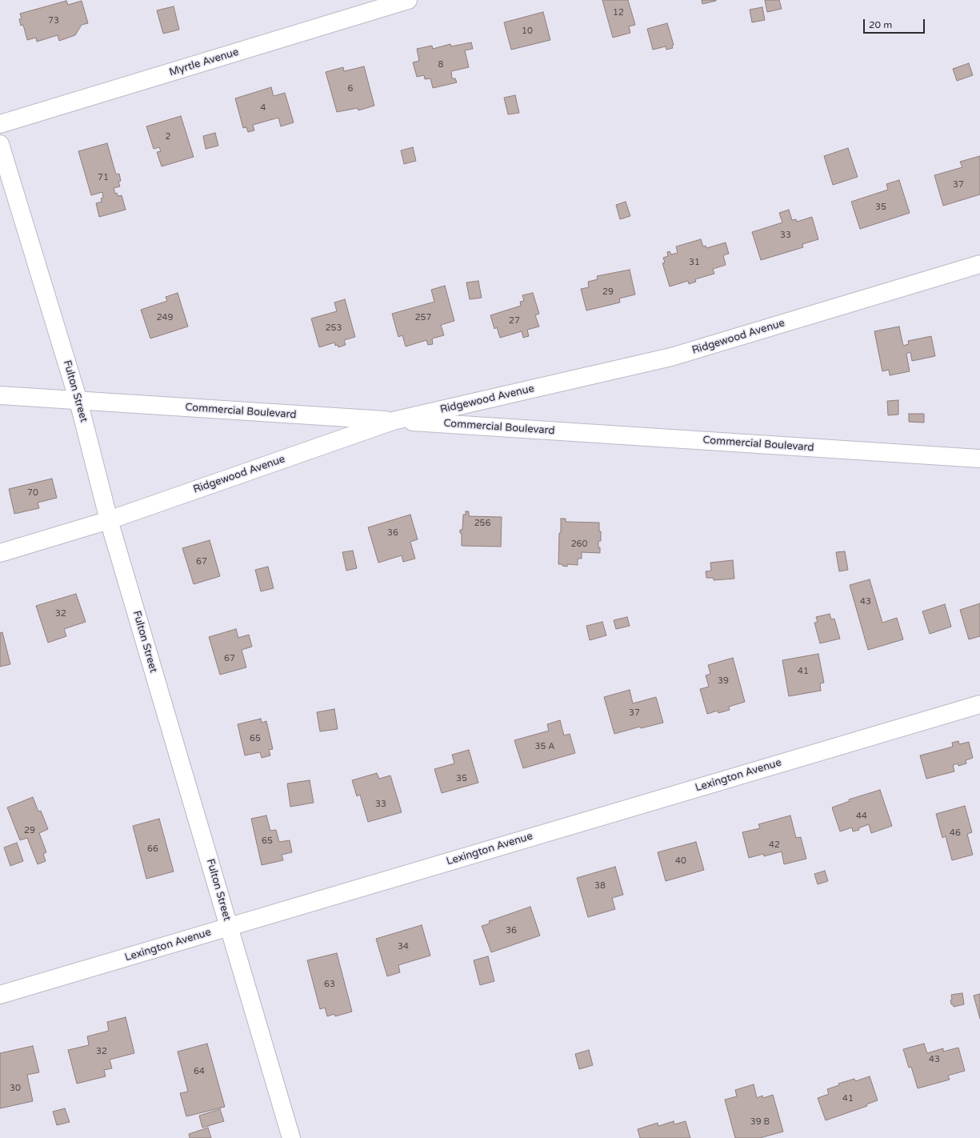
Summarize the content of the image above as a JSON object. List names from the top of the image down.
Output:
{
  "streets": {
    "street": [
      "Myrtle Avenue",
      "Ridgewood Avenue",
      "Fulton Street",
      "Commercial Boulevard",
      "Lexington Avenue"
    ]
  },
  "crossings": [
    ["Ridgewood Avenue", "Fulton Street"],
    ["Ridgewood Avenue", "Commercial Boulevard"],
    ["Fulton Street", "Commercial Boulevard"],
    ["Fulton Street", "Lexington Avenue"]
  ],
  "house_numbers": [
    "12",
    "73",
    "10",
    "8",
    "6",
    "4",
    "2",
    "71",
    "37",
    "35",
    "33",
    "31",
    "29",
    "249",
    "257",
    "27",
    "253",
    "70",
    "256",
    "36",
    "260",
    "67",
    "43",
    "32",
    "67",
    "41",
    "39",
    "37",
    "65",
    "35 A",
    "35",
    "33",
    "44",
    "29",
    "46",
    "65",
    "42",
    "66",
    "40",
    "38",
    "36",
    "34",
    "63",
    "32",
    "43",
    "64",
    "30",
    "41",
    "39 B"
  ],
  "scale_bar": "20 m"
}
